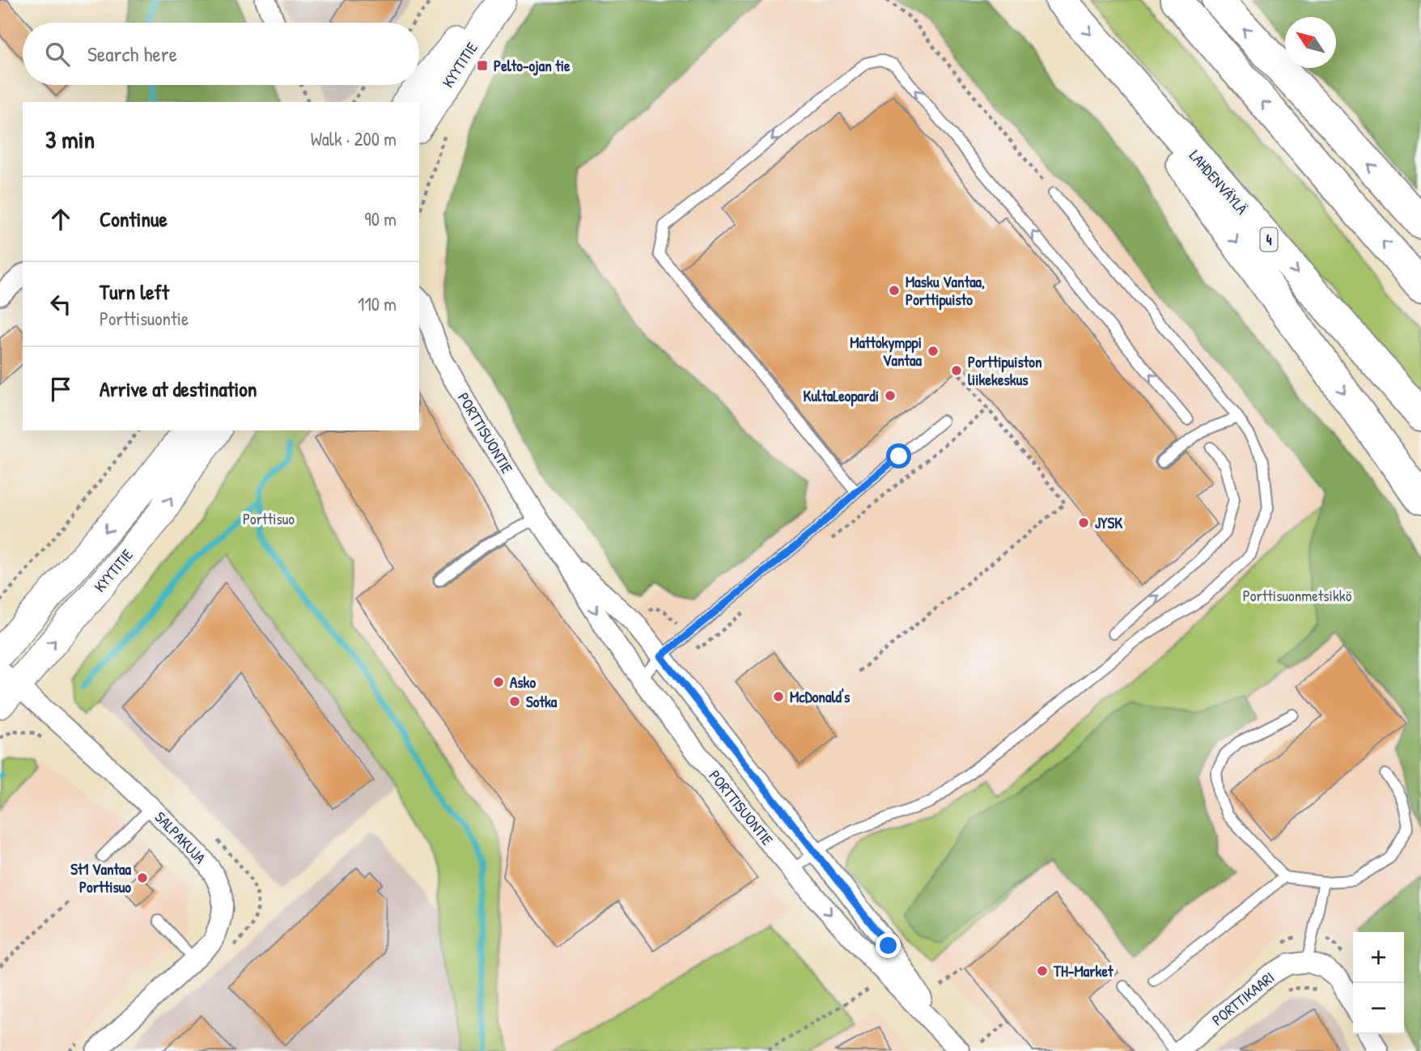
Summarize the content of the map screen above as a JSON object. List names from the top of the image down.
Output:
{
  "streets": {
    "highway": ["LAHDENVÄYLÄ", "4"],
    "main road": ["KYYTITIE"],
    "street": ["PORTTISUONTIE", "SALPAKUJA", "PORTTIKAARI"]
  },
  "crossings": [
    ["KYYTITIE", "SALPAKUJA"]
  ],
  "parks": ["Porttisuo", "Porttisuonmetsikkö"],
  "places": {
    "transit": ["Pelto-ojan tie"],
    "other": [
      "Masku Vantaa, Porttipuisto",
      "Mattokymppi Vantaa",
      "Porttipuiston liikekeskus",
      "KultaLeopardi",
      "JYSK",
      "Asko",
      "McDonald's",
      "Sotka",
      "St1 Vantaa Porttisuo",
      "TH-Market"
    ]
  },
  "north": "top left",
  "page": {
    "search": "Search here",
    "heading": ["3 min", "Walk · 200 m"],
    "list": [
      ["Continue", "90 m"],
      ["Turn left", "Porttisuontie", "110 m"],
      "Arrive at destination"
    ],
    "map_buttons": ["+", "−"]
  }
}
